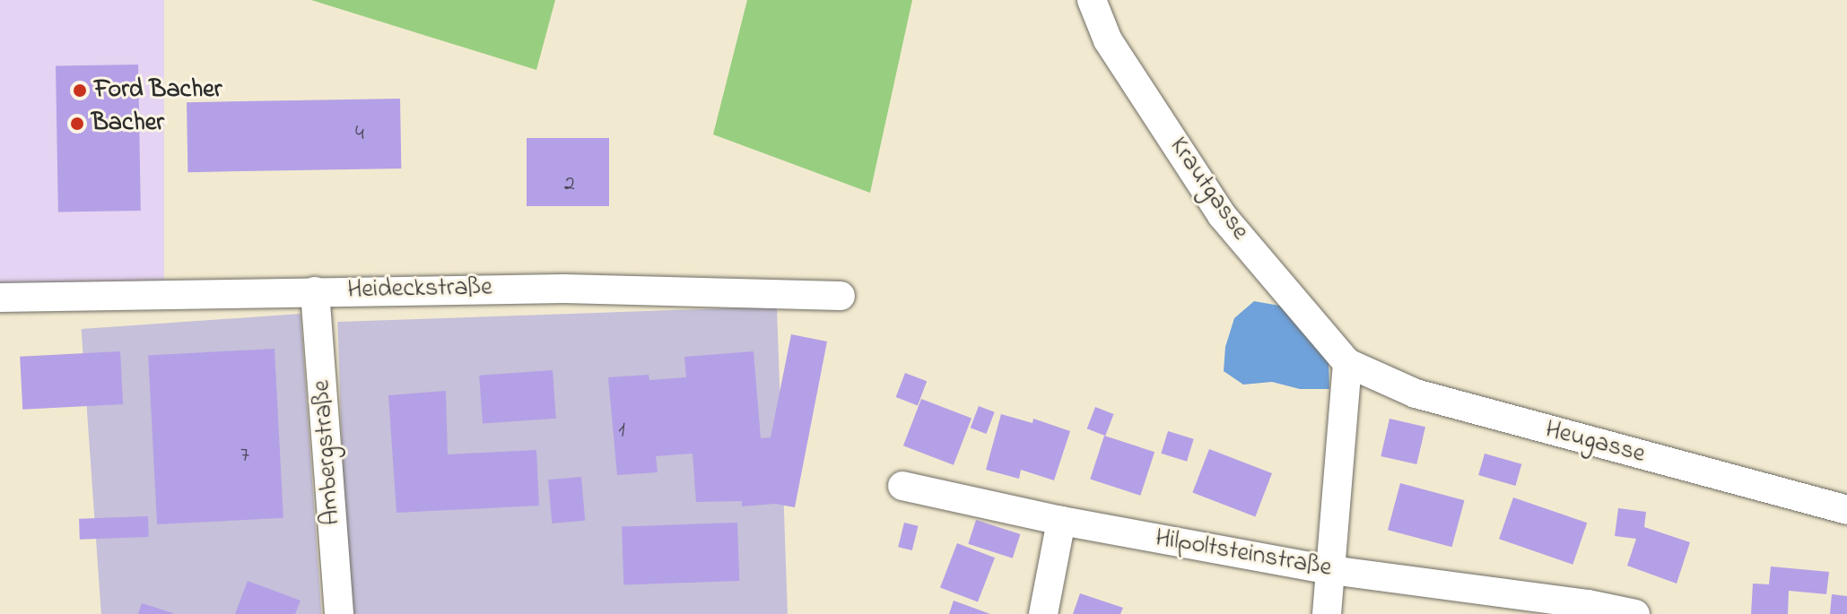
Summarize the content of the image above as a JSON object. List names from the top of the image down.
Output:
{
  "streets": {
    "street": [
      "Krautgasse",
      "Heideckstraße",
      "Heugasse",
      "Ambergstraße",
      "Hilpoltsteinstraße"
    ]
  },
  "crossings": [
    ["Krautgasse", "Heugasse"],
    ["Heideckstraße", "Ambergstraße"]
  ],
  "places": ["Ford Bacher", "Bacher"],
  "house_numbers": [
    "4",
    "2",
    "1",
    "7"
  ]
}
